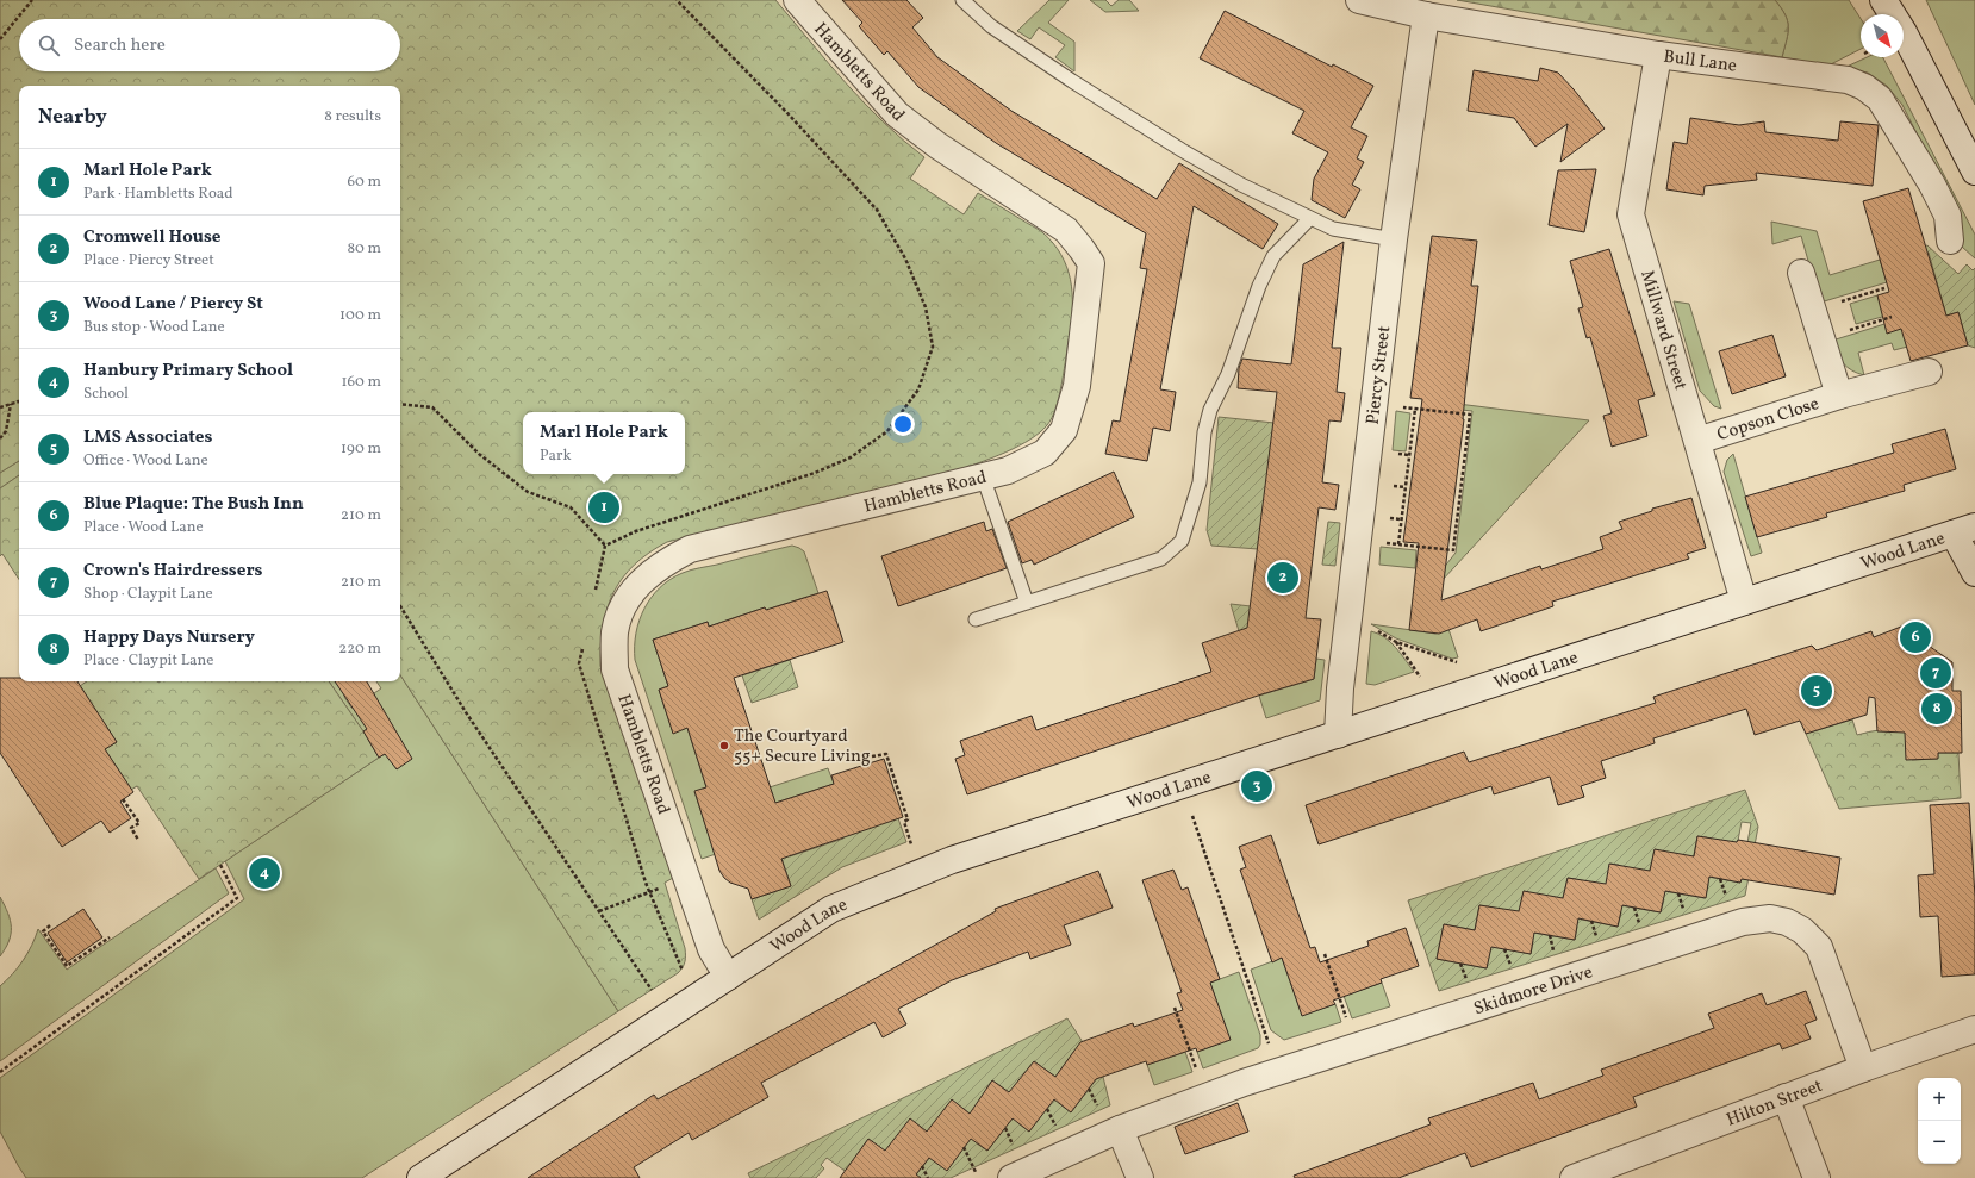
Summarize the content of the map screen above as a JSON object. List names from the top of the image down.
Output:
{
  "streets": {
    "street": [
      "Bull Lane",
      "Hambletts Road",
      "Millward Street",
      "Piercy Street",
      "Copson Close",
      "Wood Lane",
      "Skidmore Drive",
      "Hilton Street"
    ]
  },
  "crossings": [
    ["Bull Lane", "Millward Street"],
    ["Bull Lane", "Piercy Street"],
    ["Hambletts Road", "Wood Lane"],
    ["Millward Street", "Copson Close"],
    ["Millward Street", "Wood Lane"],
    ["Piercy Street", "Wood Lane"],
    ["Skidmore Drive", "Hilton Street"]
  ],
  "places": ["The Courtyard 55+ Secure Living"],
  "north": "bottom right",
  "page": {
    "search": "Search here",
    "heading": ["Nearby", "8 results"],
    "list": [
      {
        "mark": "1",
        "name": "Marl Hole Park",
        "note": "Park · Hambletts Road",
        "value": "60 m"
      },
      {
        "mark": "2",
        "name": "Cromwell House",
        "note": "Place · Piercy Street",
        "value": "80 m"
      },
      {
        "mark": "3",
        "name": "Wood Lane / Piercy St",
        "note": "Bus stop · Wood Lane",
        "value": "100 m"
      },
      {
        "mark": "4",
        "name": "Hanbury Primary School",
        "note": "School",
        "value": "160 m"
      },
      {
        "mark": "5",
        "name": "LMS Associates",
        "note": "Office · Wood Lane",
        "value": "190 m"
      },
      {
        "mark": "6",
        "name": "Blue Plaque: The Bush Inn",
        "note": "Place · Wood Lane",
        "value": "210 m"
      },
      {
        "mark": "7",
        "name": "Crown's Hairdressers",
        "note": "Shop · Claypit Lane",
        "value": "210 m"
      },
      {
        "mark": "8",
        "name": "Happy Days Nursery",
        "note": "Place · Claypit Lane",
        "value": "220 m"
      }
    ],
    "popup": ["Marl Hole Park", "Park"],
    "pins": [
      "1",
      "2",
      "6",
      "7",
      "5",
      "8",
      "3",
      "4"
    ],
    "map_buttons": ["+", "−"]
  }
}
